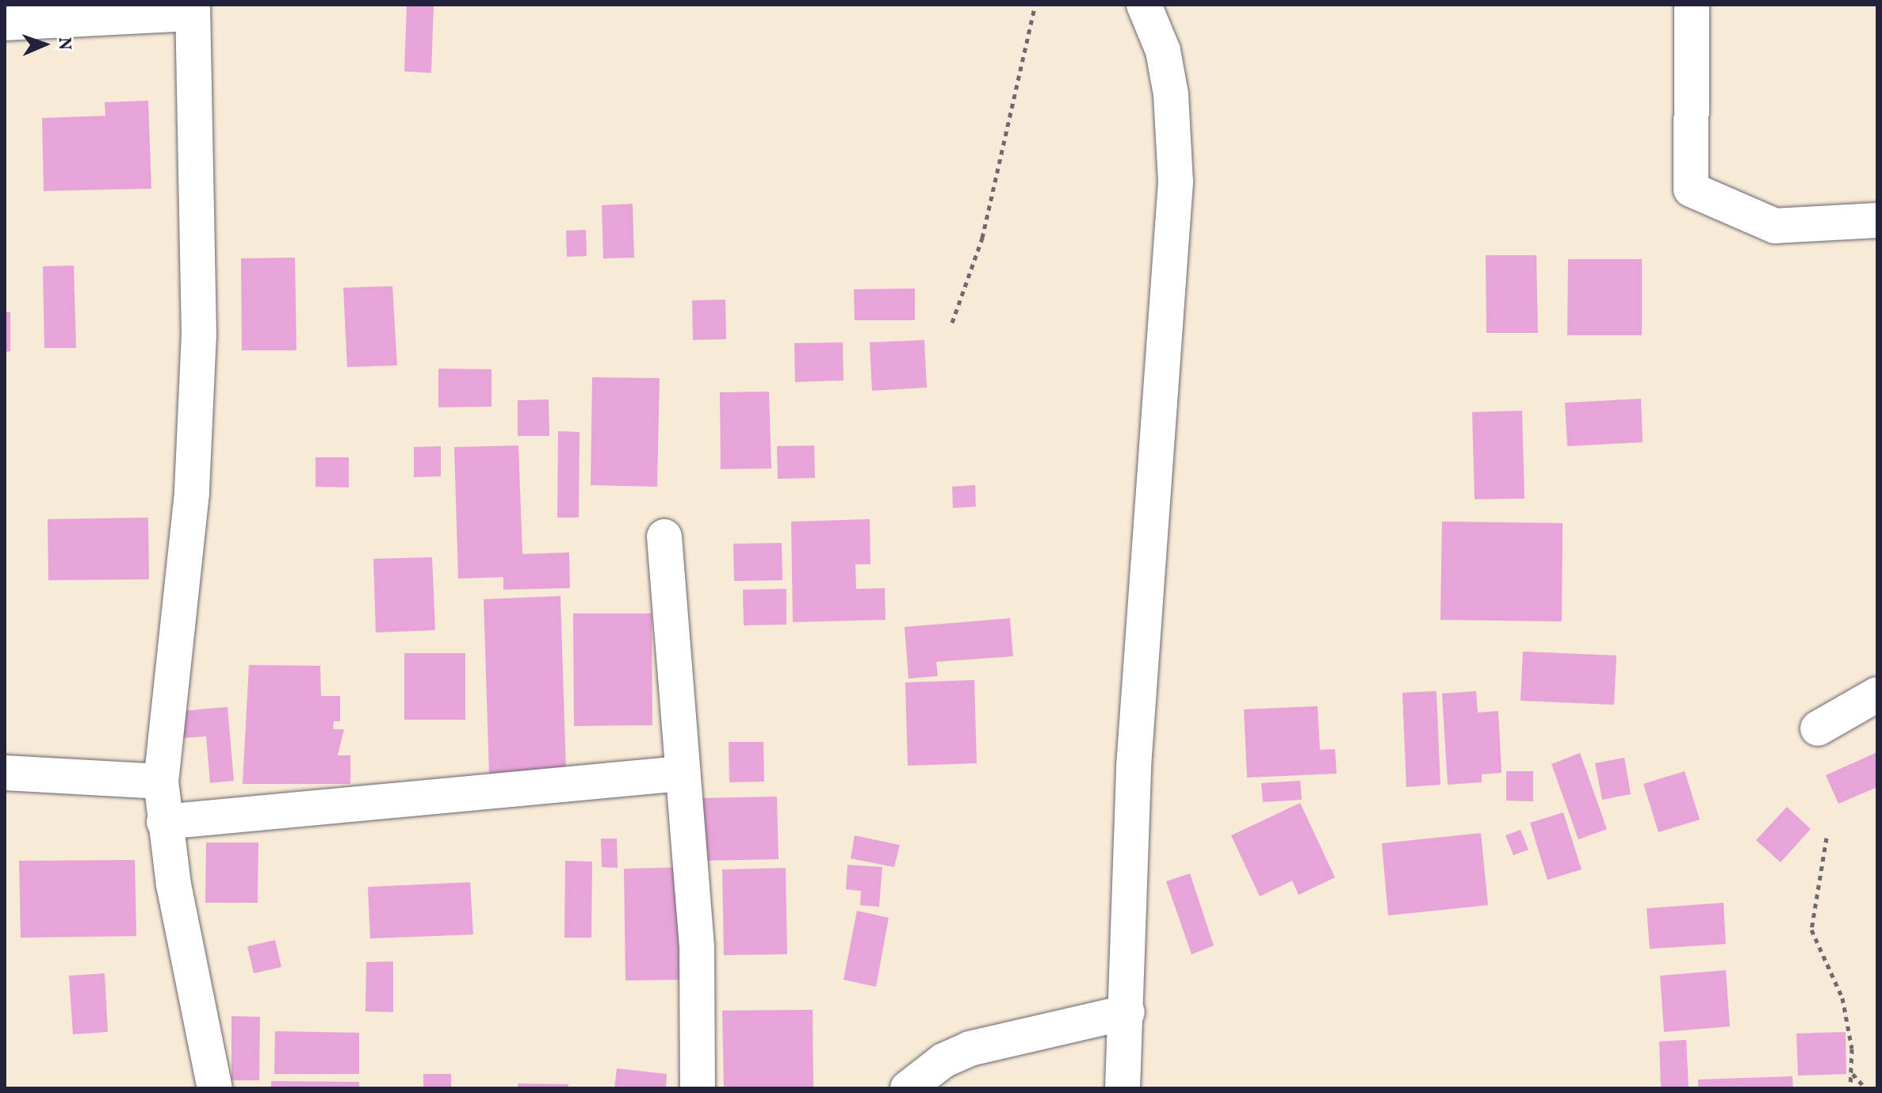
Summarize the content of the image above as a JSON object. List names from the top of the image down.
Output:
{
  "north": "right"
}
